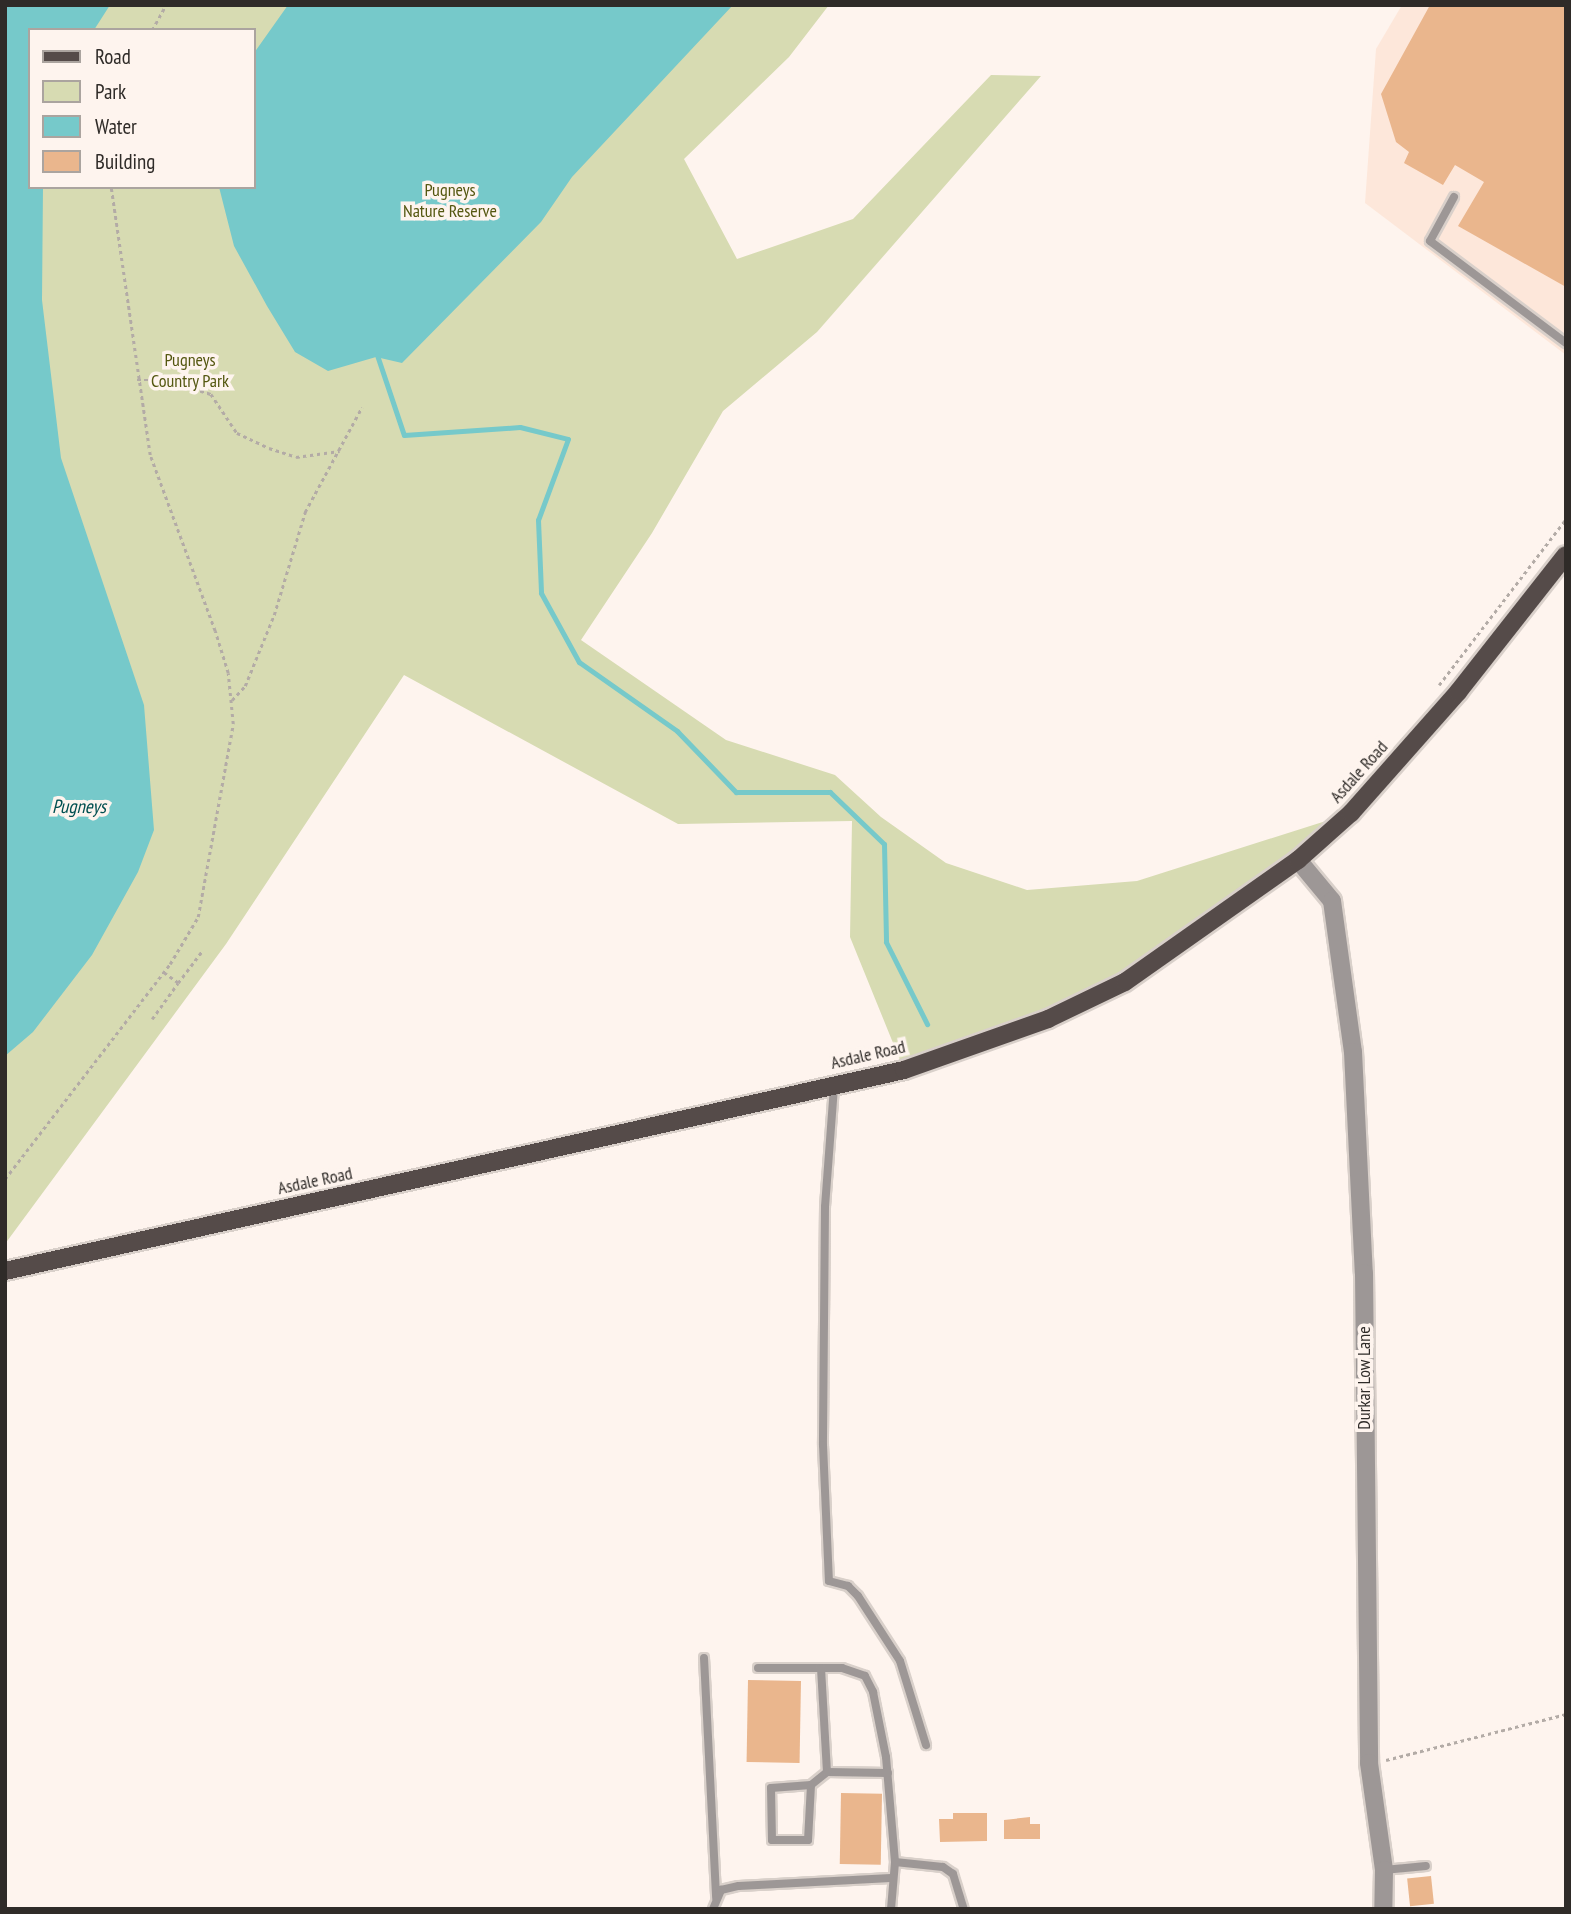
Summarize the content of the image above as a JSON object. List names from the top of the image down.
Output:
{
  "streets": {
    "main road": ["Asdale Road"],
    "street": ["Durkar Low Lane"]
  },
  "crossings": [
    ["Asdale Road", "Durkar Low Lane"]
  ],
  "water": ["Pugneys"],
  "parks": ["Pugneys Nature Reserve", "Pugneys Country Park"],
  "legend": [
    "Road",
    "Park",
    "Water",
    "Building"
  ]
}
